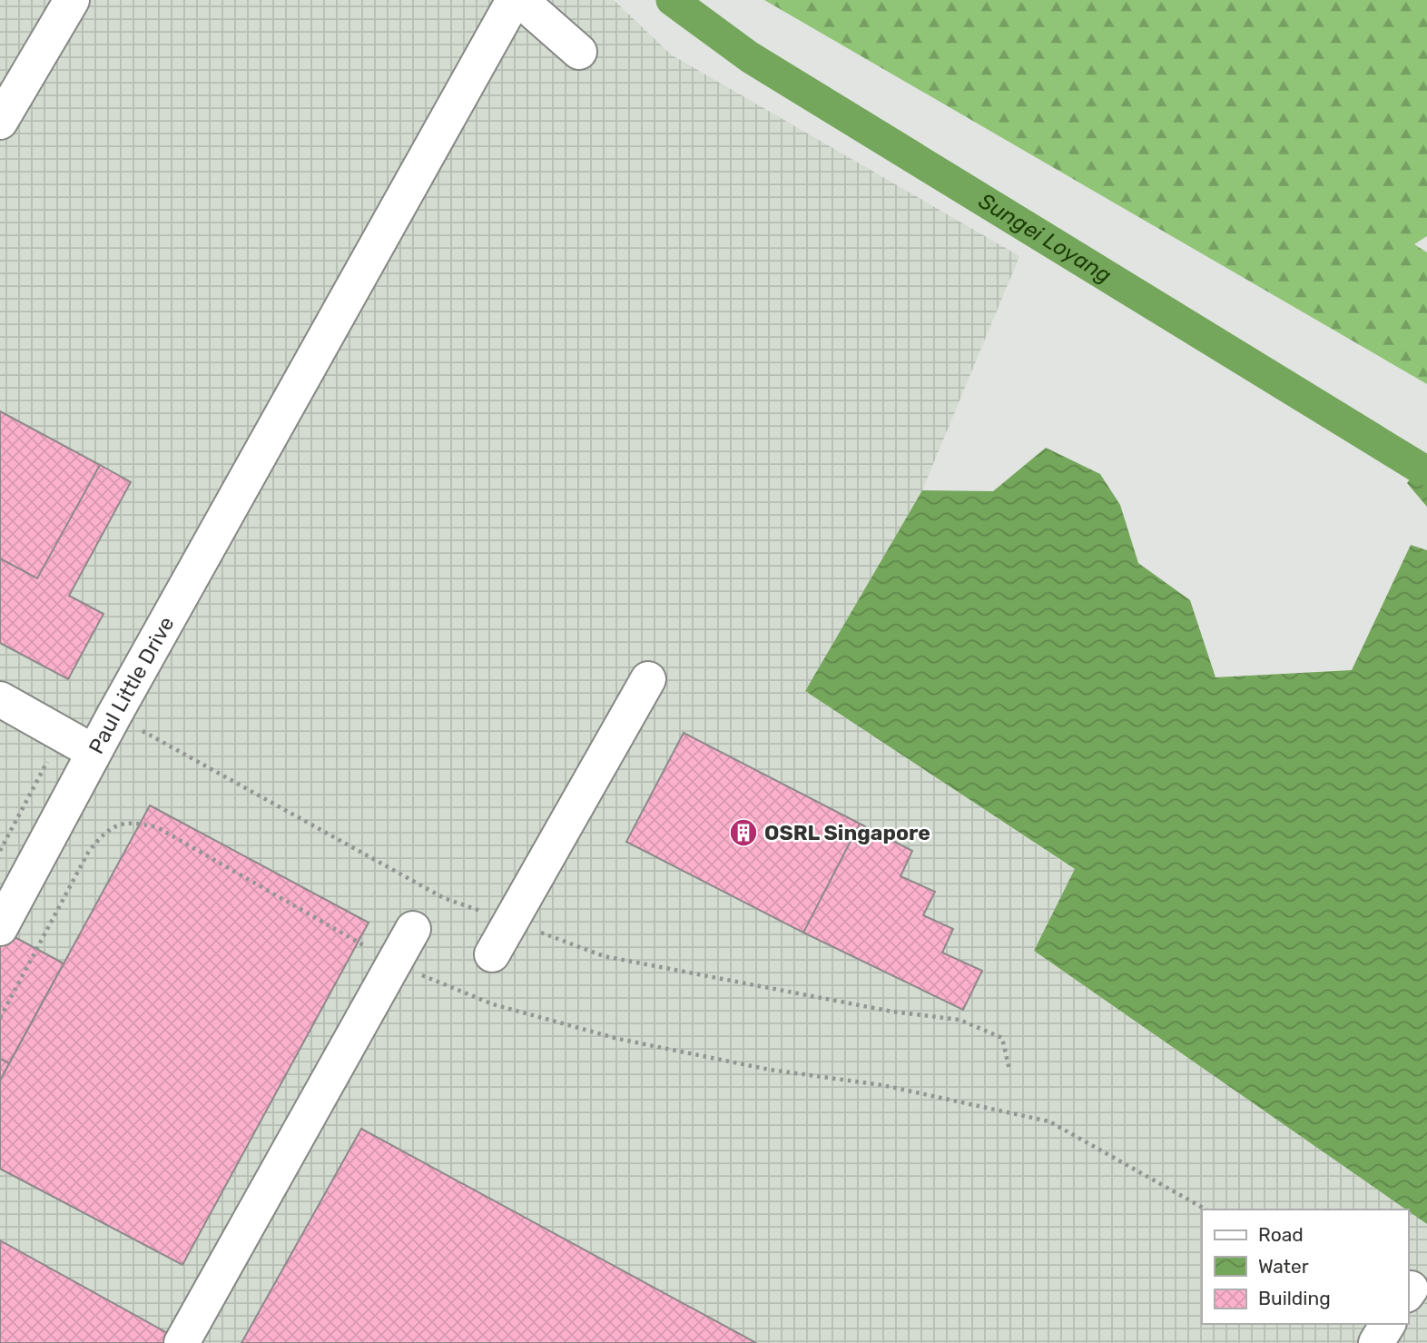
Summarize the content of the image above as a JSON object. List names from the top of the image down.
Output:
{
  "streets": {
    "lane": ["Paul Little Drive"]
  },
  "water": ["Sungei Loyang"],
  "places": {
    "building": ["OSRL Singapore"]
  },
  "legend": ["Road", "Water", "Building"]
}
